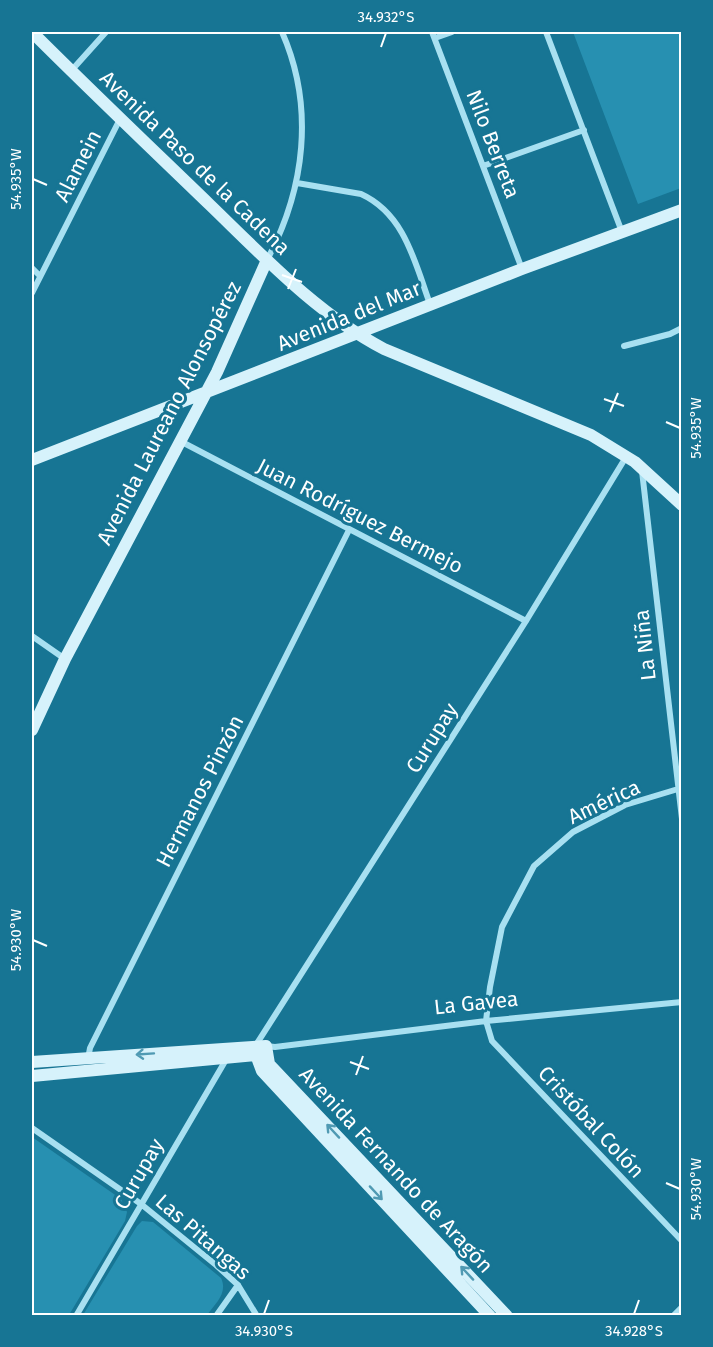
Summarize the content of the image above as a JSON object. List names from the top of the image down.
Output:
{
  "streets": {
    "street": [
      "Nilo Berreta",
      "Avenida Paso de la Cadena",
      "Alamein",
      "Avenida del Mar",
      "Avenida Laureano Alonsopérez",
      "Juan Rodríguez Bermejo",
      "La Niña",
      "Curupay",
      "Hermanos Pinzón",
      "América",
      "La Gavea",
      "Cristóbal Colón",
      "Avenida Fernando de Aragón",
      "Las Pitangas"
    ]
  },
  "crossings": [
    ["Nilo Berreta", "Avenida del Mar"],
    ["Avenida Paso de la Cadena", "Alamein"],
    ["Avenida Paso de la Cadena", "Avenida del Mar"],
    ["Avenida Paso de la Cadena", "Avenida Laureano Alonsopérez"],
    ["Avenida Paso de la Cadena", "La Niña"],
    ["Avenida Paso de la Cadena", "Curupay"],
    ["Avenida del Mar", "Avenida Laureano Alonsopérez"],
    ["Avenida Laureano Alonsopérez", "Juan Rodríguez Bermejo"],
    ["Juan Rodríguez Bermejo", "Curupay"],
    ["Juan Rodríguez Bermejo", "Hermanos Pinzón"],
    ["La Niña", "América"],
    ["Curupay", "La Gavea"],
    ["Curupay", "Avenida Fernando de Aragón"],
    ["Curupay", "Las Pitangas"],
    ["Hermanos Pinzón", "La Gavea"],
    ["América", "La Gavea"],
    ["América", "Cristóbal Colón"],
    ["La Gavea", "Cristóbal Colón"],
    ["La Gavea", "Avenida Fernando de Aragón"]
  ],
  "coordinates": [
    "34.932°S",
    "54.935°W",
    "54.930°W",
    "34.930°S",
    "34.928°S"
  ]
}
